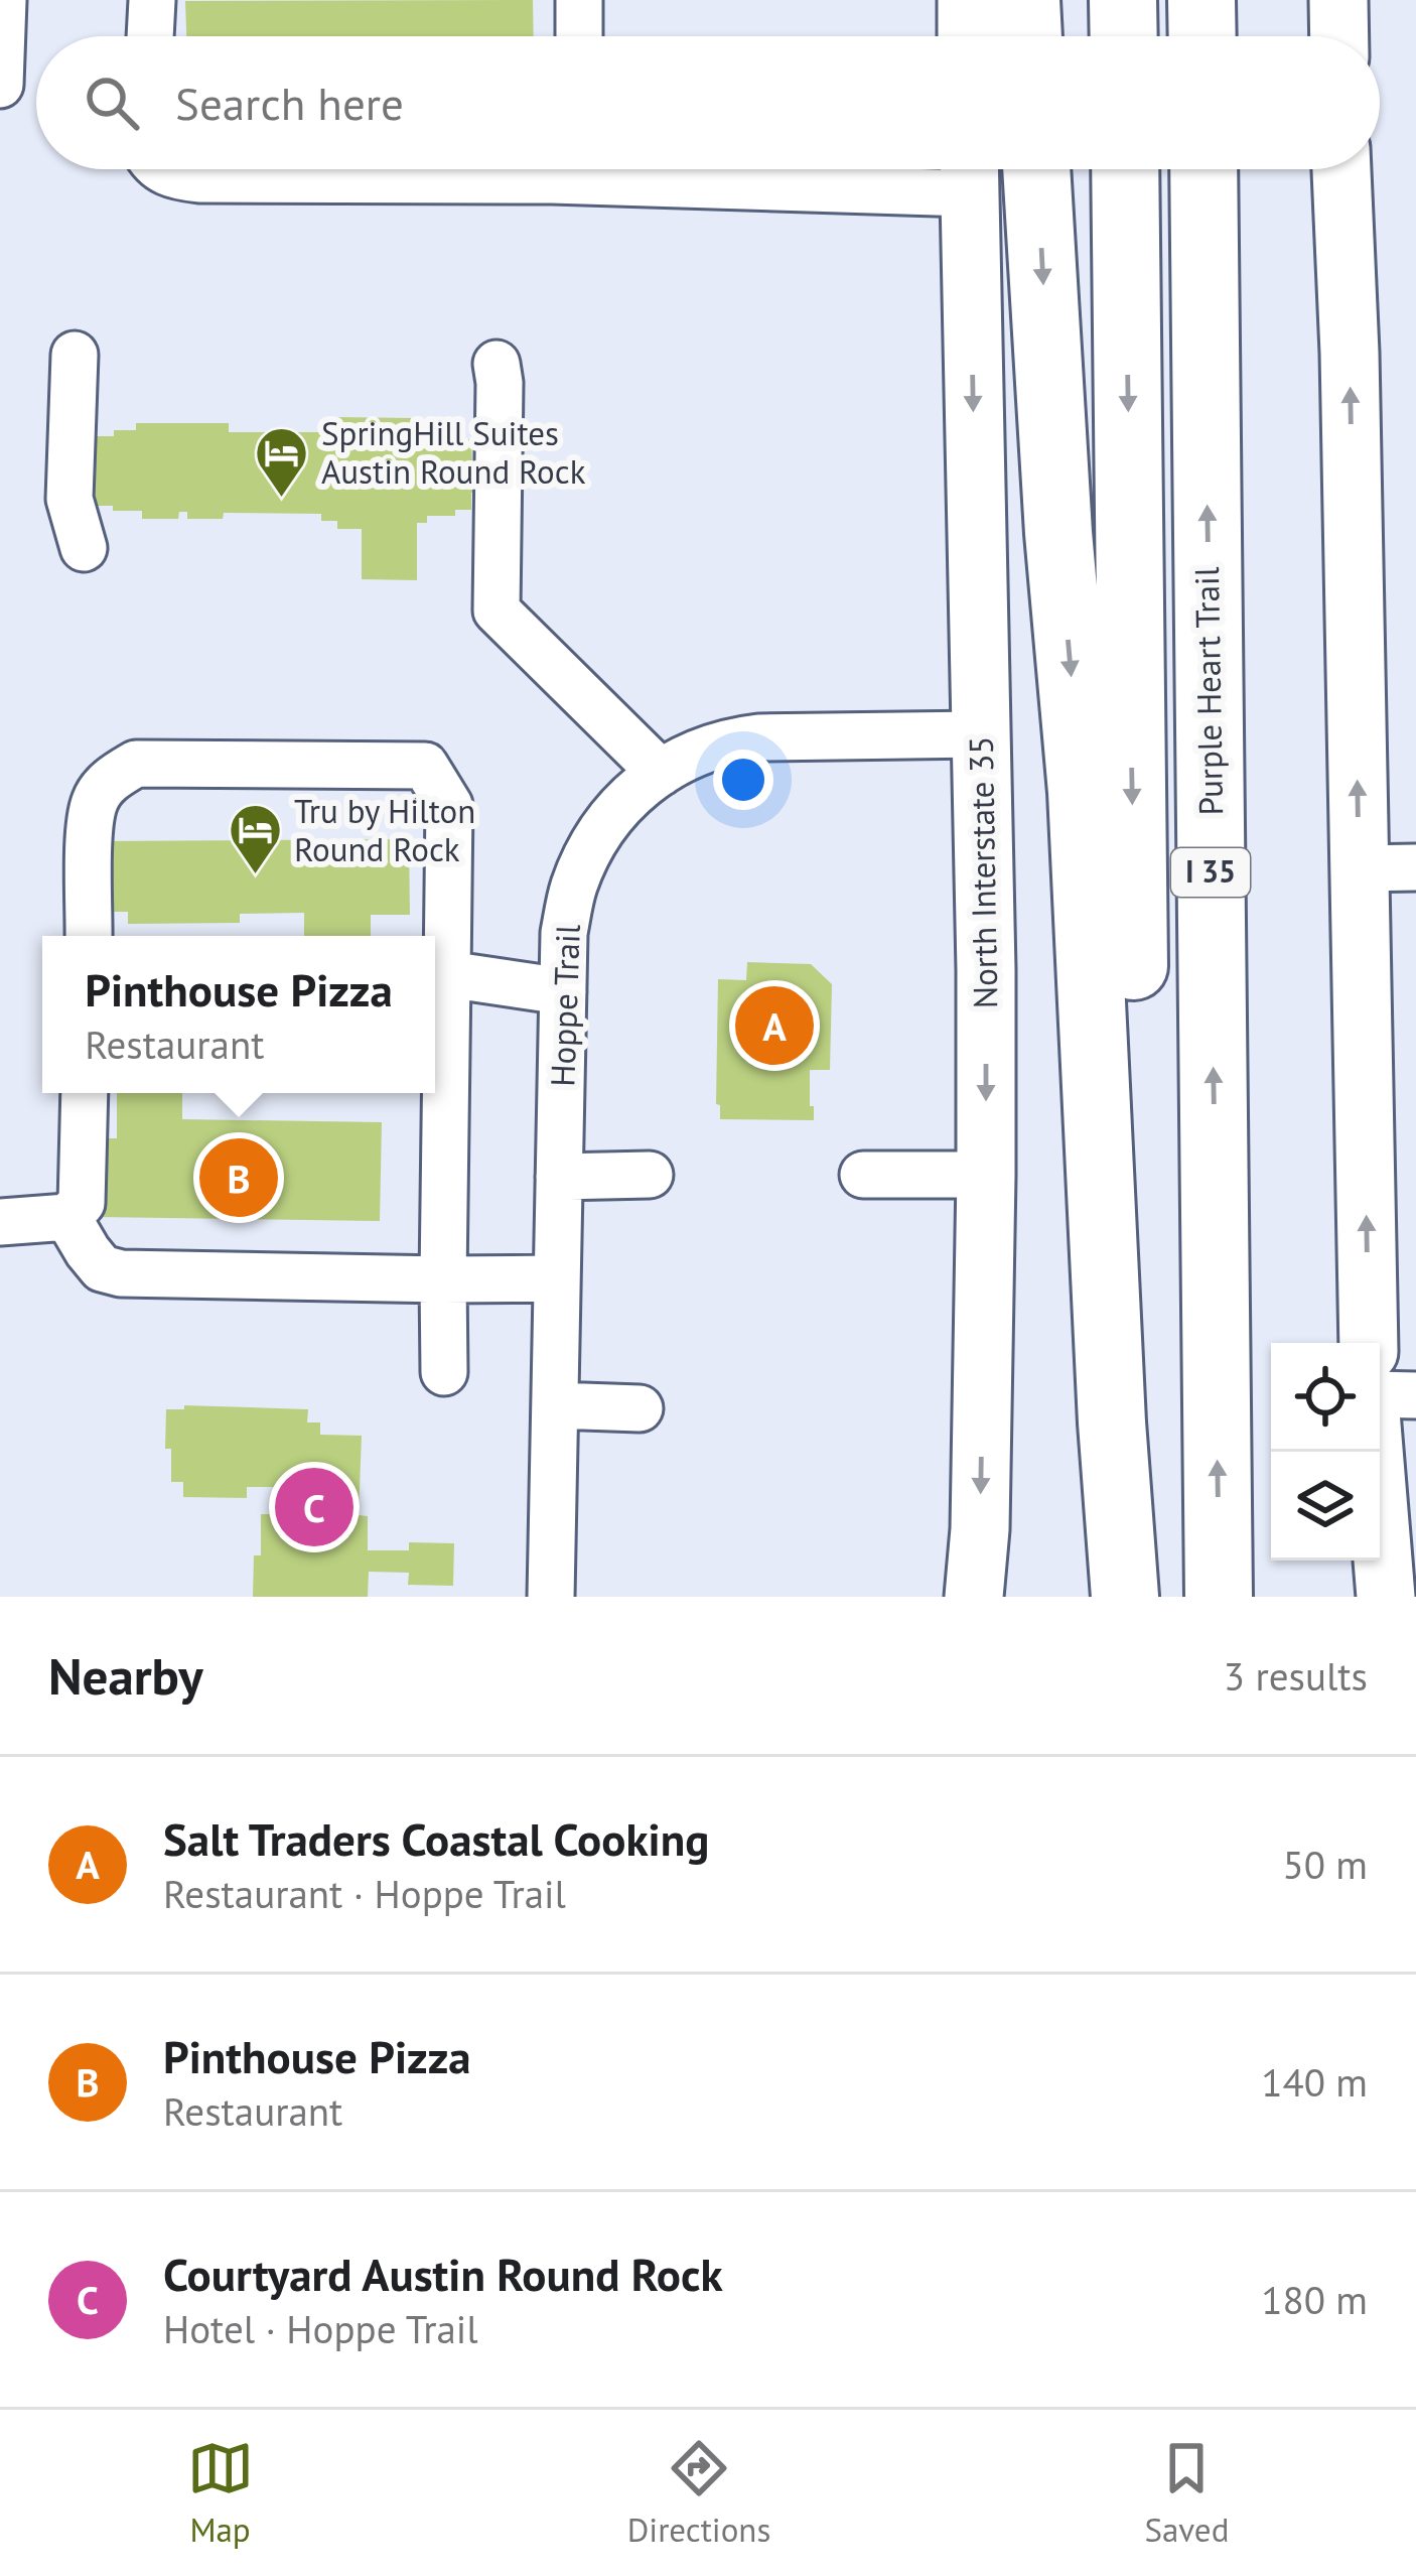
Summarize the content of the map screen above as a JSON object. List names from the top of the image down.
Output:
{
  "streets": {
    "highway": ["Purple Heart Trail", "I 35"],
    "main road": ["North Interstate 35"],
    "street": ["Hoppe Trail"]
  },
  "crossings": [
    ["North Interstate 35", "Hoppe Trail"]
  ],
  "places": {
    "hotel": ["SpringHill Suites Austin Round Rock", "Tru by Hilton Round Rock"]
  },
  "page": {
    "search": "Search here",
    "popup": ["Pinthouse Pizza", "Restaurant"],
    "pins": ["A", "B", "C"],
    "heading": ["Nearby", "3 results"],
    "list": [
      {
        "mark": "A",
        "name": "Salt Traders Coastal Cooking",
        "note": "Restaurant · Hoppe Trail",
        "value": "50 m"
      },
      {
        "mark": "B",
        "name": "Pinthouse Pizza",
        "note": "Restaurant",
        "value": "140 m"
      },
      {
        "mark": "C",
        "name": "Courtyard Austin Round Rock",
        "note": "Hotel · Hoppe Trail",
        "value": "180 m"
      }
    ],
    "nav": ["Map", "Directions", "Saved"]
  }
}
